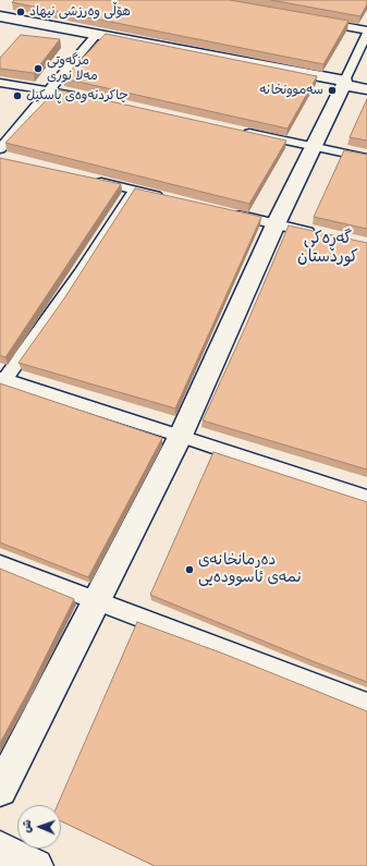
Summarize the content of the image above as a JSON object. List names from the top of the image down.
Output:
{
  "districts": ["گەڕەکی کوردستان"],
  "places": [
    "هۆڵی وەرزشی نیهاد",
    "مزگەوتی مەلا نوری",
    "سەموونخانە",
    "چاکردنەوەی پاسکیل",
    "دەرمانخانەی نمەی ئاسوودەیی"
  ],
  "north": "left"
}
